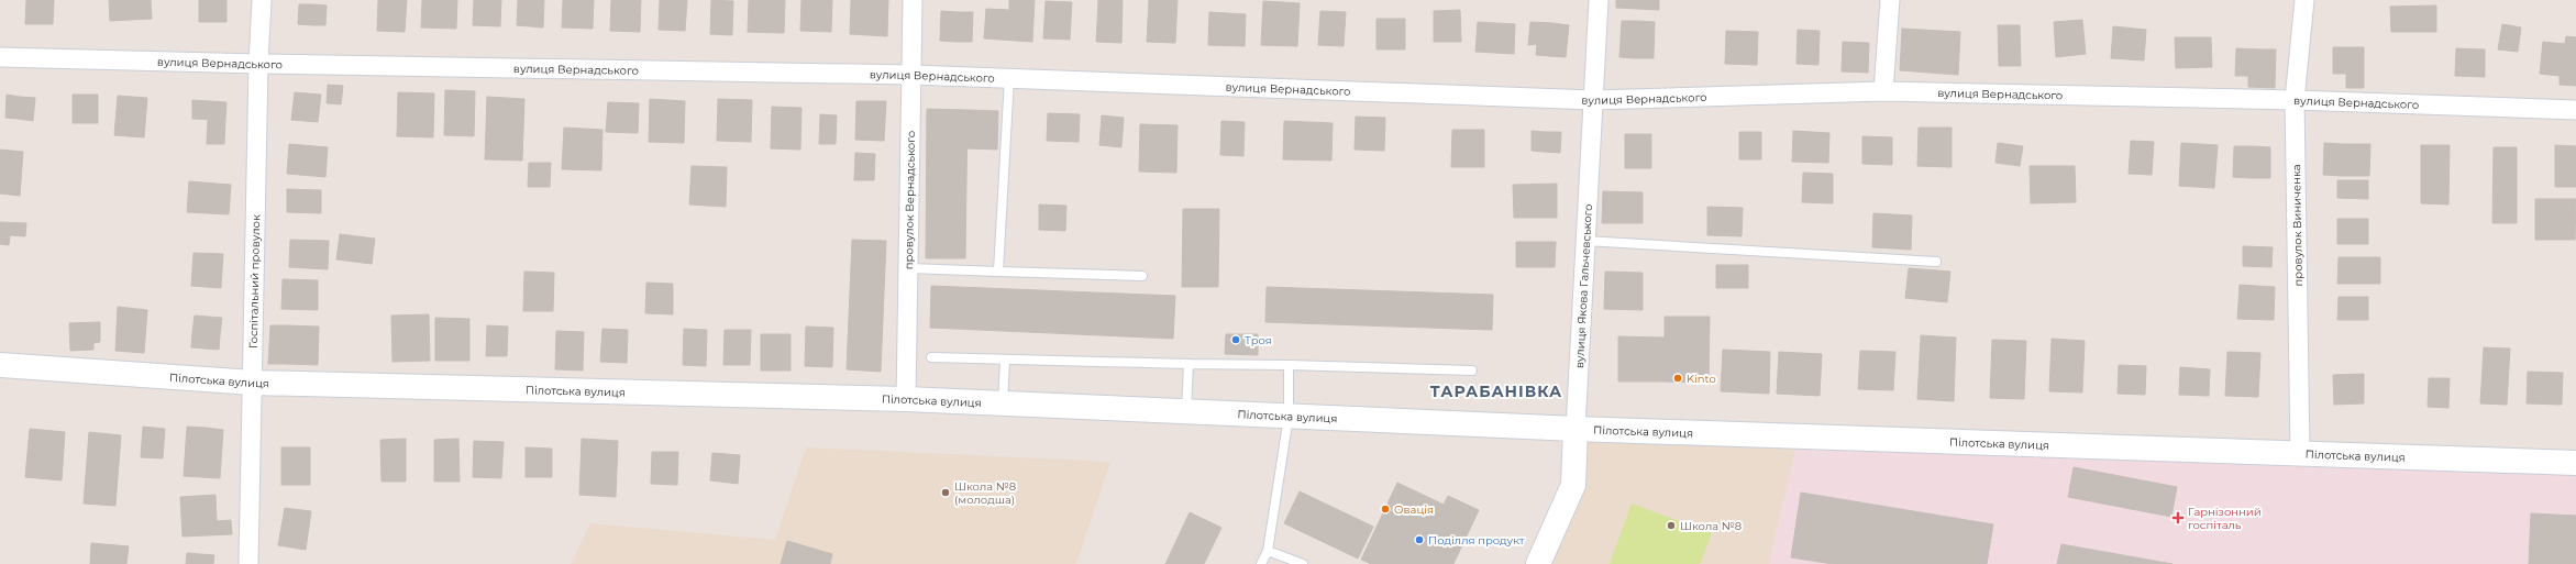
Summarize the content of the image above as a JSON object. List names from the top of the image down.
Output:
{
  "streets": {
    "street": [
      "вулиця Вернадського",
      "провулок Вернадського",
      "провулок Виниченка",
      "Госпітальний провулок",
      "вулиця Якова Гальчевського",
      "Пілотська вулиця"
    ]
  },
  "crossings": [
    ["вулиця Вернадського", "провулок Вернадського"],
    ["вулиця Вернадського", "провулок Виниченка"],
    ["вулиця Вернадського", "Госпітальний провулок"],
    ["вулиця Вернадського", "вулиця Якова Гальчевського"],
    ["провулок Вернадського", "Пілотська вулиця"],
    ["провулок Виниченка", "Пілотська вулиця"],
    ["Госпітальний провулок", "Пілотська вулиця"],
    ["вулиця Якова Гальчевського", "Пілотська вулиця"]
  ],
  "districts": ["ТАРАБАНІВКА"],
  "places": {
    "other": [
      "Троя",
      "Kinto",
      "Школа №8 (молодша)",
      "Овація",
      "Школа №8",
      "Поділля продукт"
    ],
    "health": ["Гарнізонний госпіталь"]
  }
}
